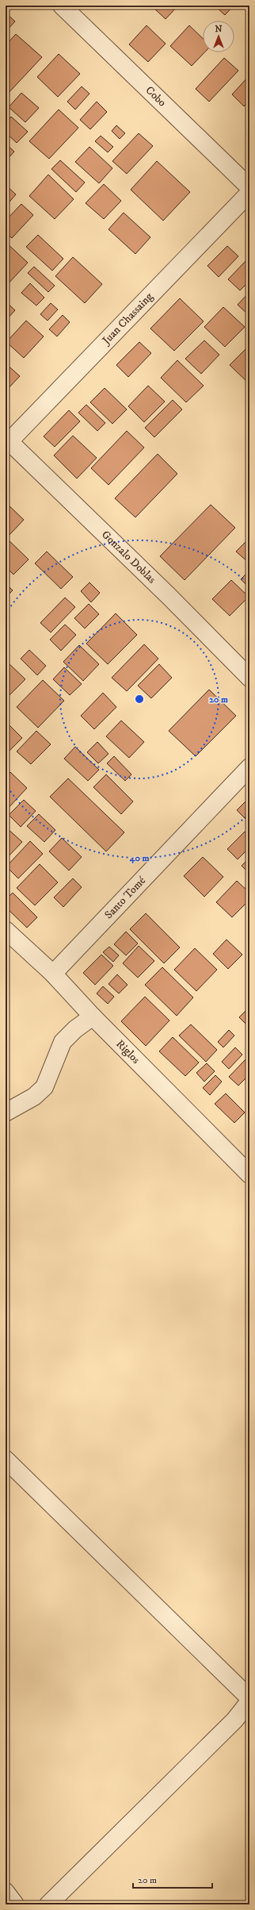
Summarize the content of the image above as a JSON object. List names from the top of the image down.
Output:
{
  "streets": {
    "street": [
      "Cobo",
      "Juan Chassaing",
      "Gonzalo Doblas",
      "Santo Tomé",
      "Riglos"
    ]
  },
  "crossings": [
    ["Juan Chassaing", "Gonzalo Doblas"],
    ["Santo Tomé", "Riglos"]
  ],
  "scale_bar": "20 m",
  "north": "top",
  "rings": ["20 m", "40 m"]
}
